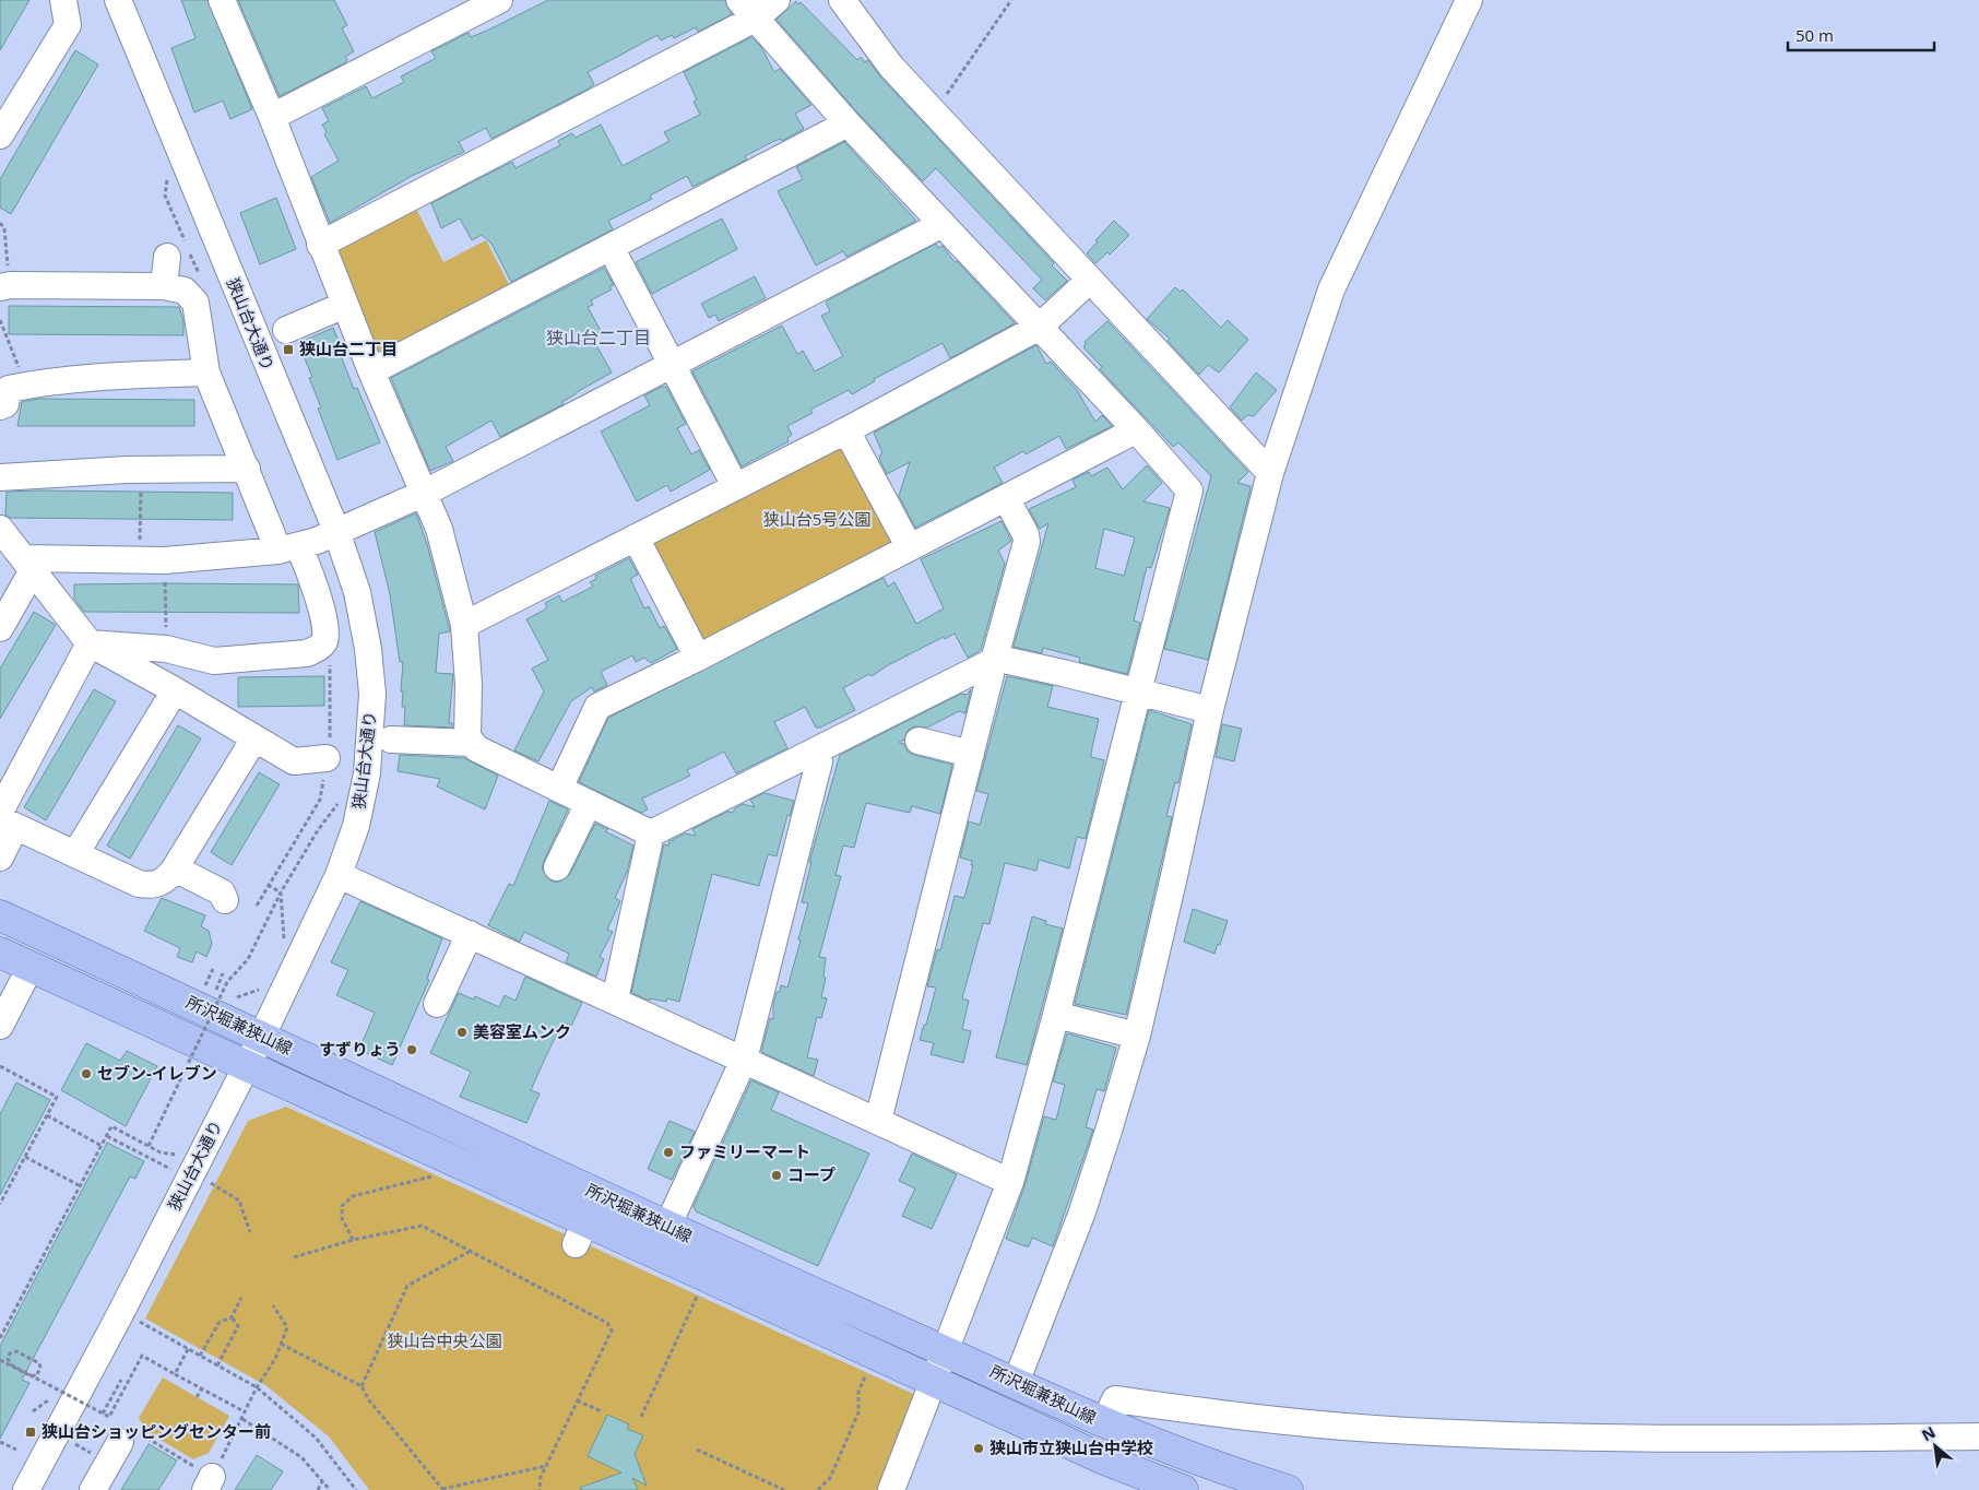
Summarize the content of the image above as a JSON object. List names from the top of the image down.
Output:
{
  "streets": {
    "main road": ["所沢堀兼狭山線"],
    "street": ["狭山台大通り"]
  },
  "crossings": [
    ["狭山台大通り", "所沢堀兼狭山線"]
  ],
  "districts": ["狭山台二丁目"],
  "parks": ["狭山台5号公園", "狭山台中央公園"],
  "places": {
    "transit": ["狭山台二丁目", "狭山台ショッピングセンター前"],
    "other": [
      "美容室ムンク",
      "すずりょう",
      "セブン-イレブン",
      "ファミリーマート",
      "コープ",
      "狭山市立狭山台中学校"
    ]
  },
  "scale_bar": "50 m",
  "north": "top left"
}
